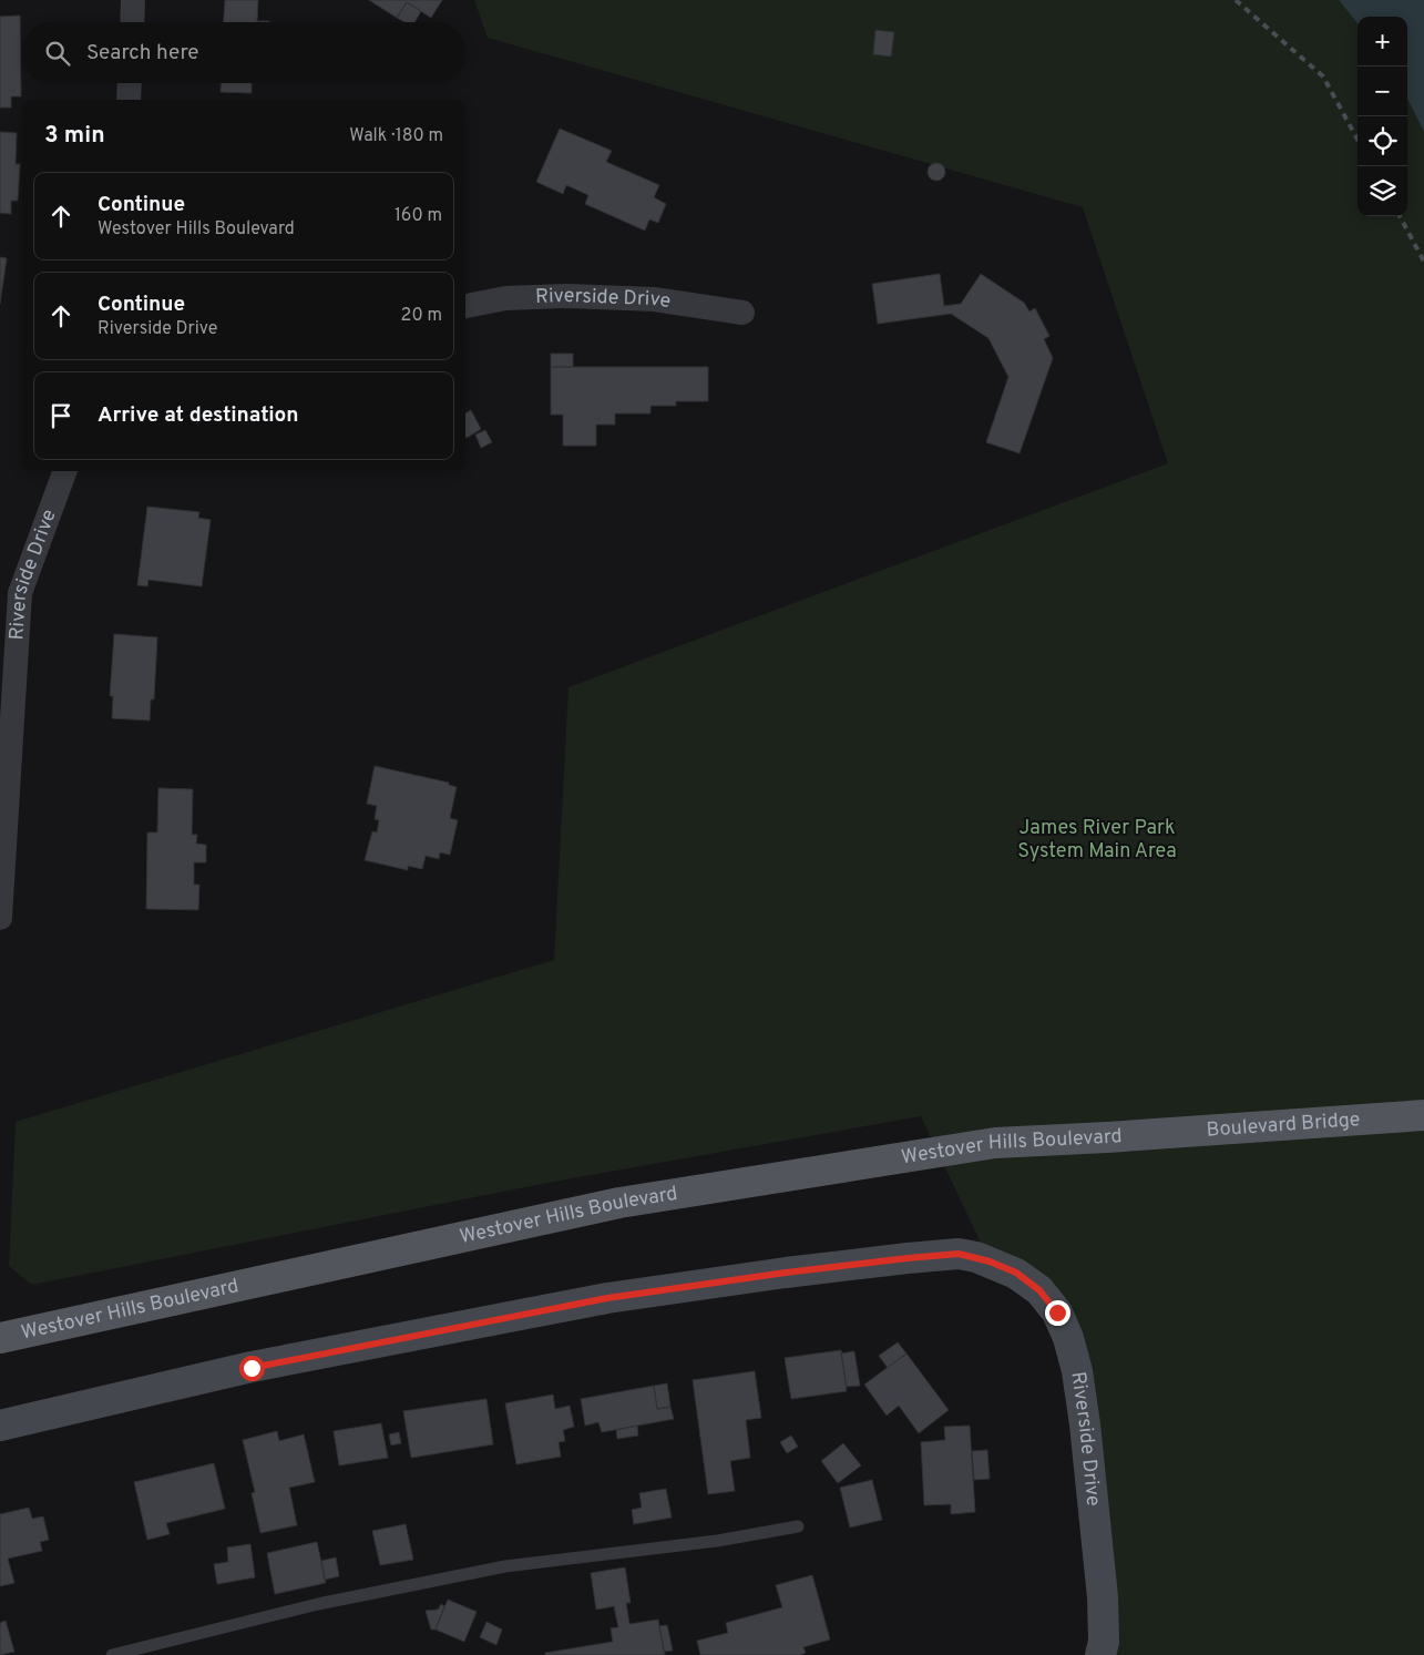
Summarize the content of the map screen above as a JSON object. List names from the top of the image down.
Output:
{
  "streets": {
    "main road": ["Boulevard Bridge", "Westover Hills Boulevard"],
    "street": ["Riverside Drive"]
  },
  "crossings": [
    ["Boulevard Bridge", "Westover Hills Boulevard"]
  ],
  "parks": ["James River Park System Main Area"],
  "page": {
    "map_buttons": ["+", "−"],
    "search": "Search here",
    "heading": ["3 min", "Walk · 180 m"],
    "list": [
      ["Continue", "Westover Hills Boulevard", "160 m"],
      ["Continue", "Riverside Drive", "20 m"],
      "Arrive at destination"
    ]
  }
}
